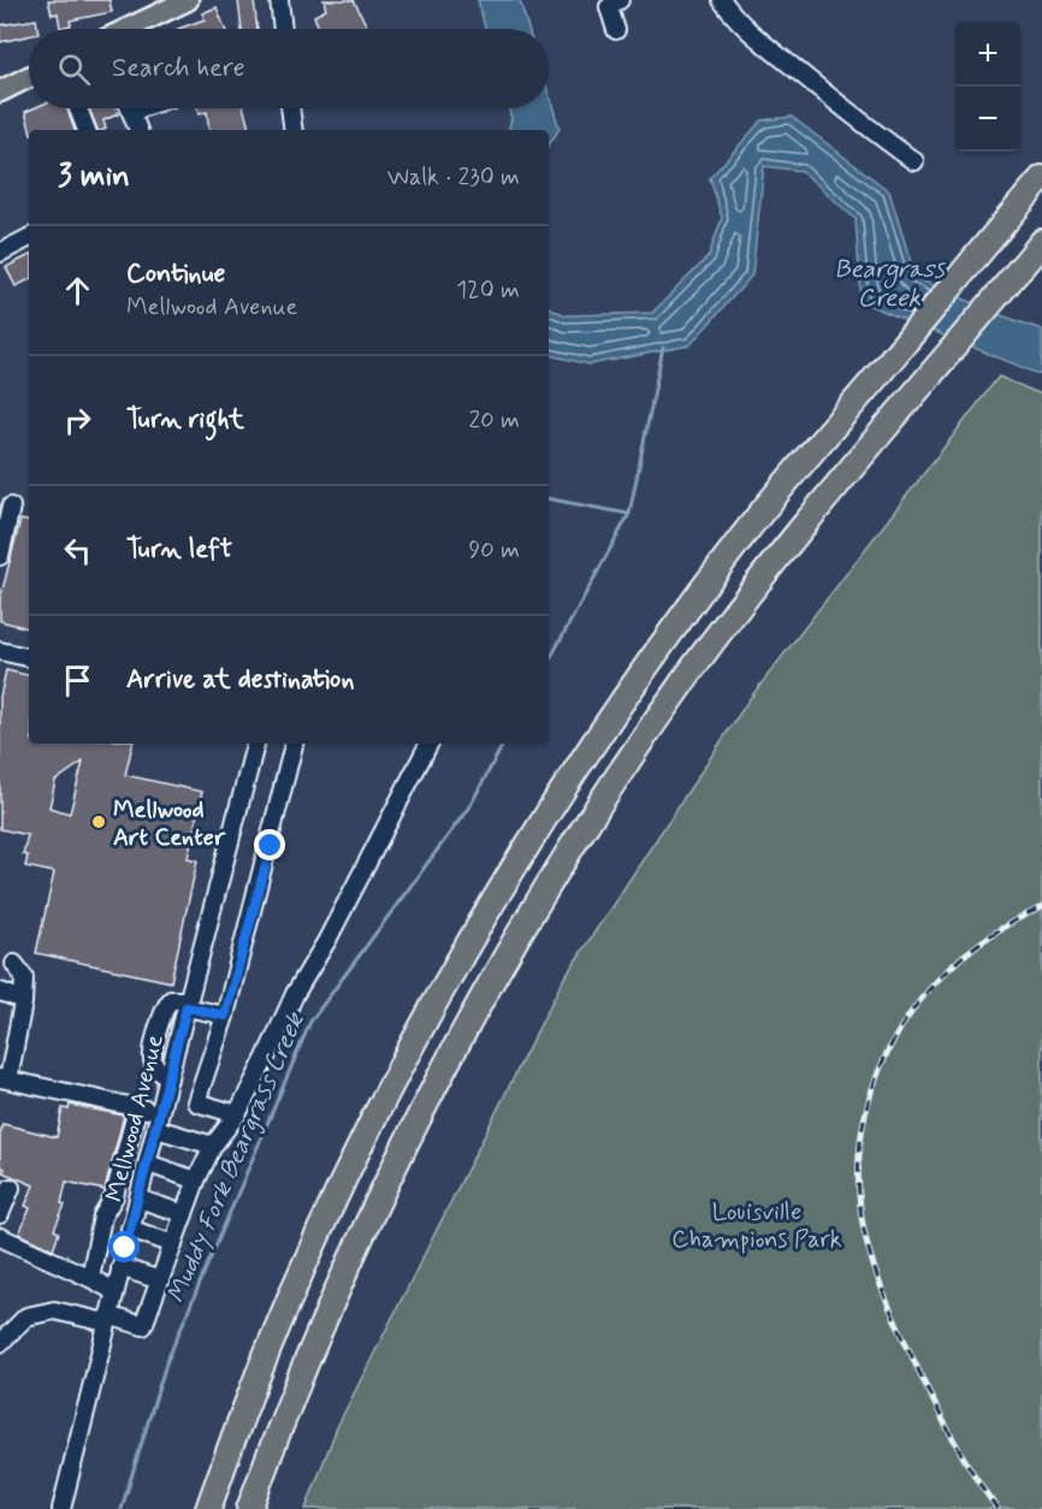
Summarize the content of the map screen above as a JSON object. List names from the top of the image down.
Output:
{
  "streets": {
    "street": ["Mellwood Avenue"]
  },
  "water": ["Beargrass Creek", "Muddy Fork Beargrass Creek"],
  "parks": ["Louisville Champions Park"],
  "places": ["Mellwood Art Center"],
  "page": {
    "map_buttons": ["+", "−"],
    "search": "Search here",
    "heading": ["3 min", "Walk · 230 m"],
    "list": [
      ["Continue", "Mellwood Avenue", "120 m"],
      ["Turn right", "20 m"],
      ["Turn left", "90 m"],
      "Arrive at destination"
    ]
  }
}
